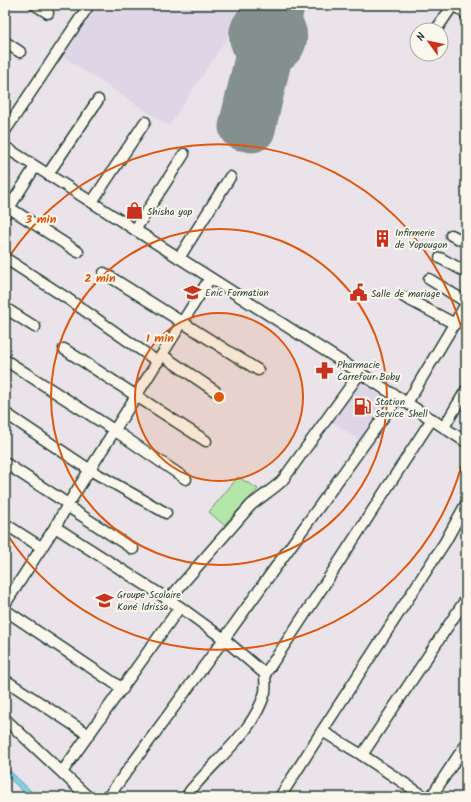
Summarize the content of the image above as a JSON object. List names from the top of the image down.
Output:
{
  "places": {
    "shop": ["Shisha yop"],
    "building": ["Infirmerie de Yopougon"],
    "school or university": ["Enic Formation", "Groupe Scolaire Koné Idrissa"],
    "public building": ["Salle de mariage"],
    "pharmacy": ["Pharmacie Carrefour Boby"],
    "fuel station": ["Station Service Shell"]
  },
  "north": "top left",
  "rings": ["3 min", "2 min", "1 min"]
}
